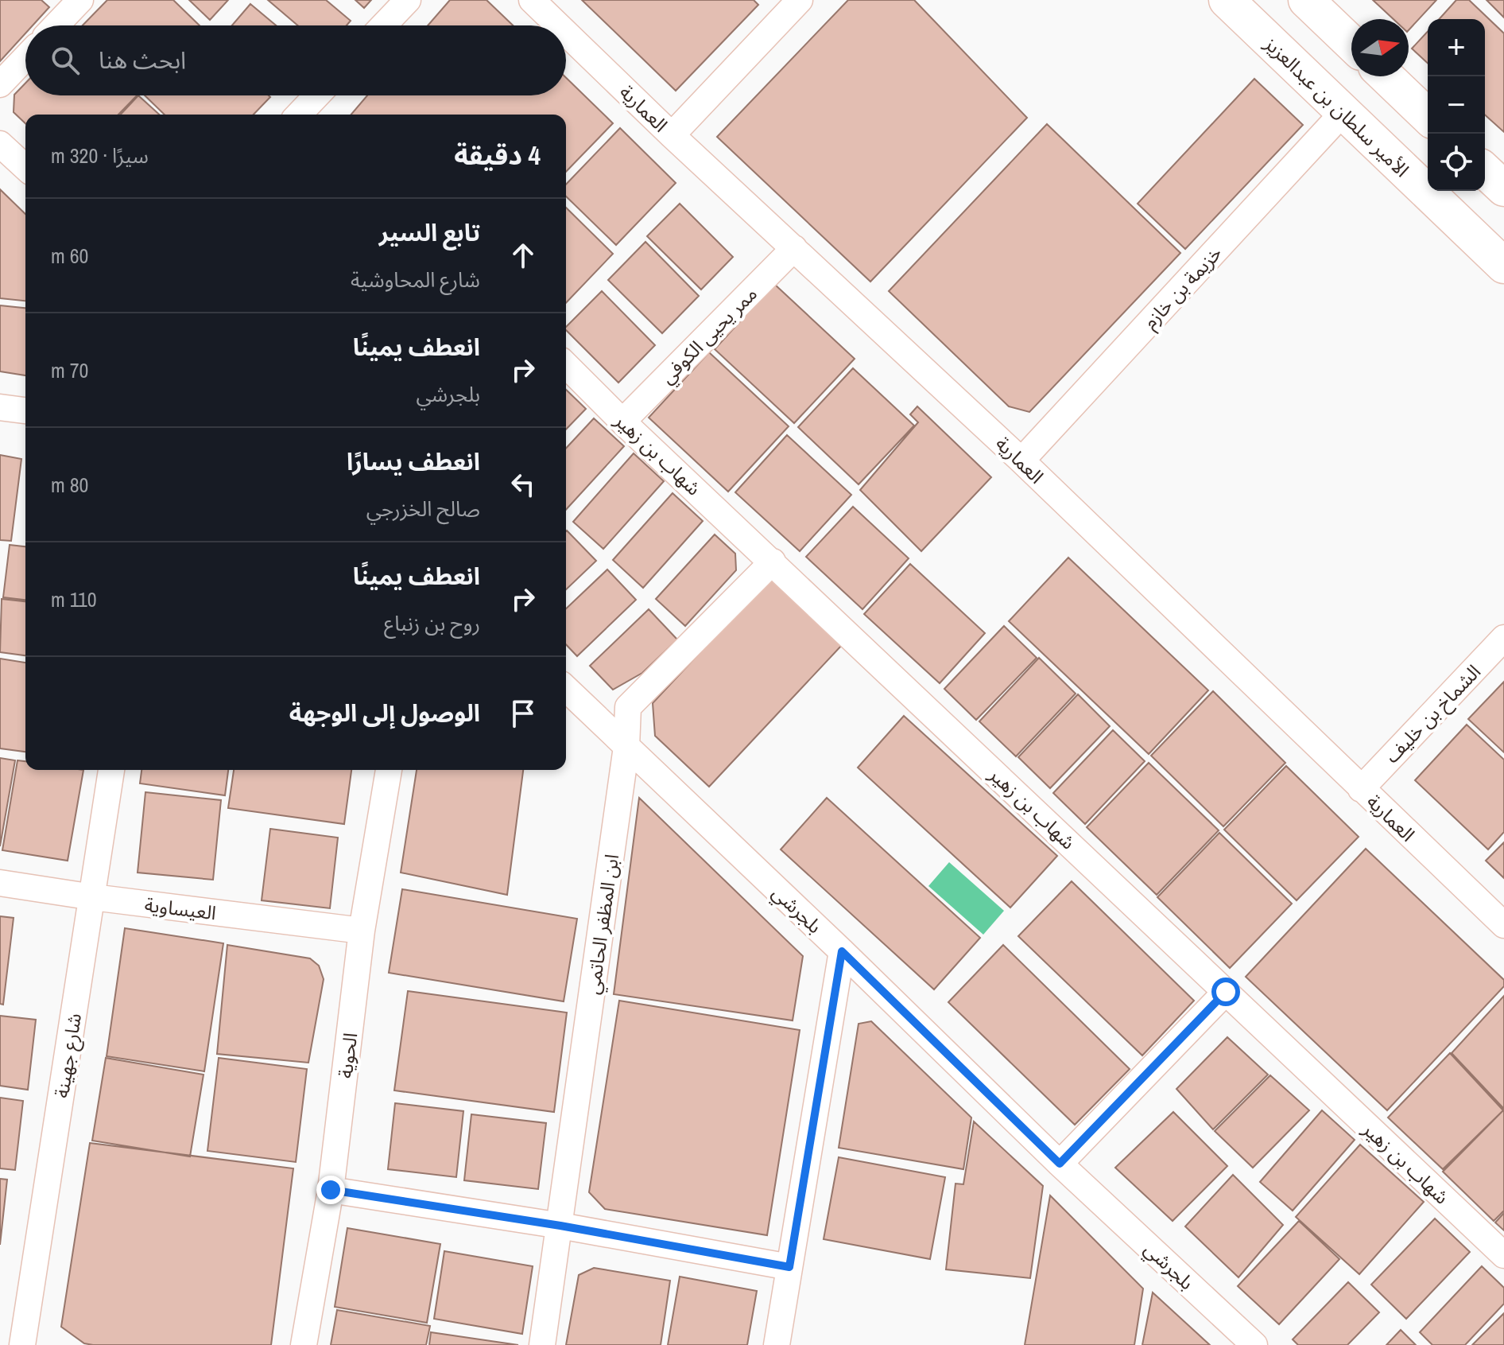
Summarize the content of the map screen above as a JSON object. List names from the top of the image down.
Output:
{
  "streets": {
    "street": [
      "الأمير سلطان بن عبدالعزيز",
      "العمارية",
      "خزيمة بن خازم",
      "ممر يحيى الكوفي",
      "شهاب بن زهير",
      "الشماخ بن خليف",
      "العيساوية",
      "بلجرشي",
      "ابن المظفر الحاتمي",
      "شارع جهينة",
      "الحوية"
    ]
  },
  "crossings": [
    ["الأمير سلطان بن عبدالعزيز", "خزيمة بن خازم"],
    ["العمارية", "خزيمة بن خازم"],
    ["العمارية", "ممر يحيى الكوفي"],
    ["العمارية", "الشماخ بن خليف"],
    ["ممر يحيى الكوفي", "شهاب بن زهير"],
    ["شهاب بن زهير", "ابن المظفر الحاتمي"],
    ["العيساوية", "شارع جهينة"],
    ["العيساوية", "الحوية"],
    ["بلجرشي", "ابن المظفر الحاتمي"]
  ],
  "north": "right",
  "page": {
    "map_buttons": ["+", "−"],
    "search": "ابحث هنا",
    "heading": ["4 دقيقة", "سيرًا · 320 m"],
    "list": [
      ["تابع السير", "شارع المحاوشية", "60 m"],
      ["انعطف يمينًا", "بلجرشي", "70 m"],
      ["انعطف يسارًا", "صالح الخزرجي", "80 m"],
      ["انعطف يمينًا", "روح بن زنباع", "110 m"],
      "الوصول إلى الوجهة"
    ]
  }
}
